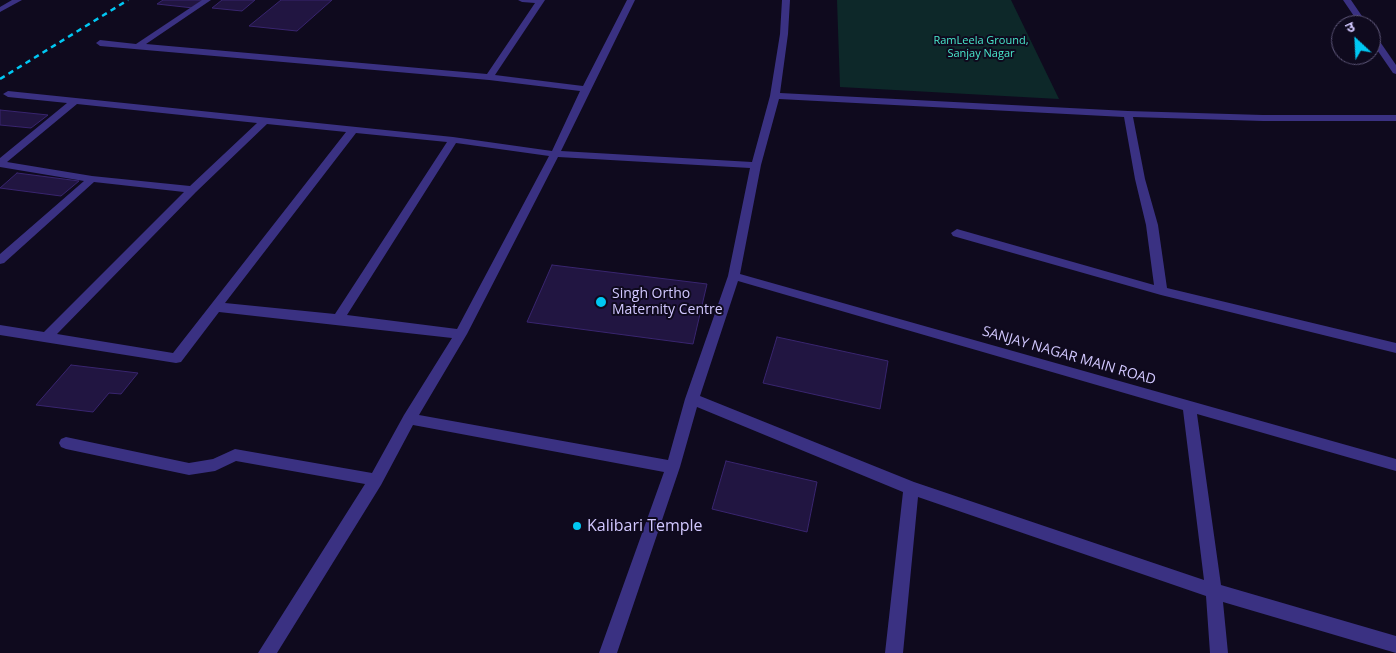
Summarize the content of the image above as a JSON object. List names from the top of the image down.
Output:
{
  "streets": {
    "street": ["SANJAY NAGAR MAIN ROAD"]
  },
  "parks": ["RamLeela Ground, Sanjay Nagar"],
  "places": ["Singh Ortho Maternity Centre", "Kalibari Temple"],
  "north": "top left"
}
